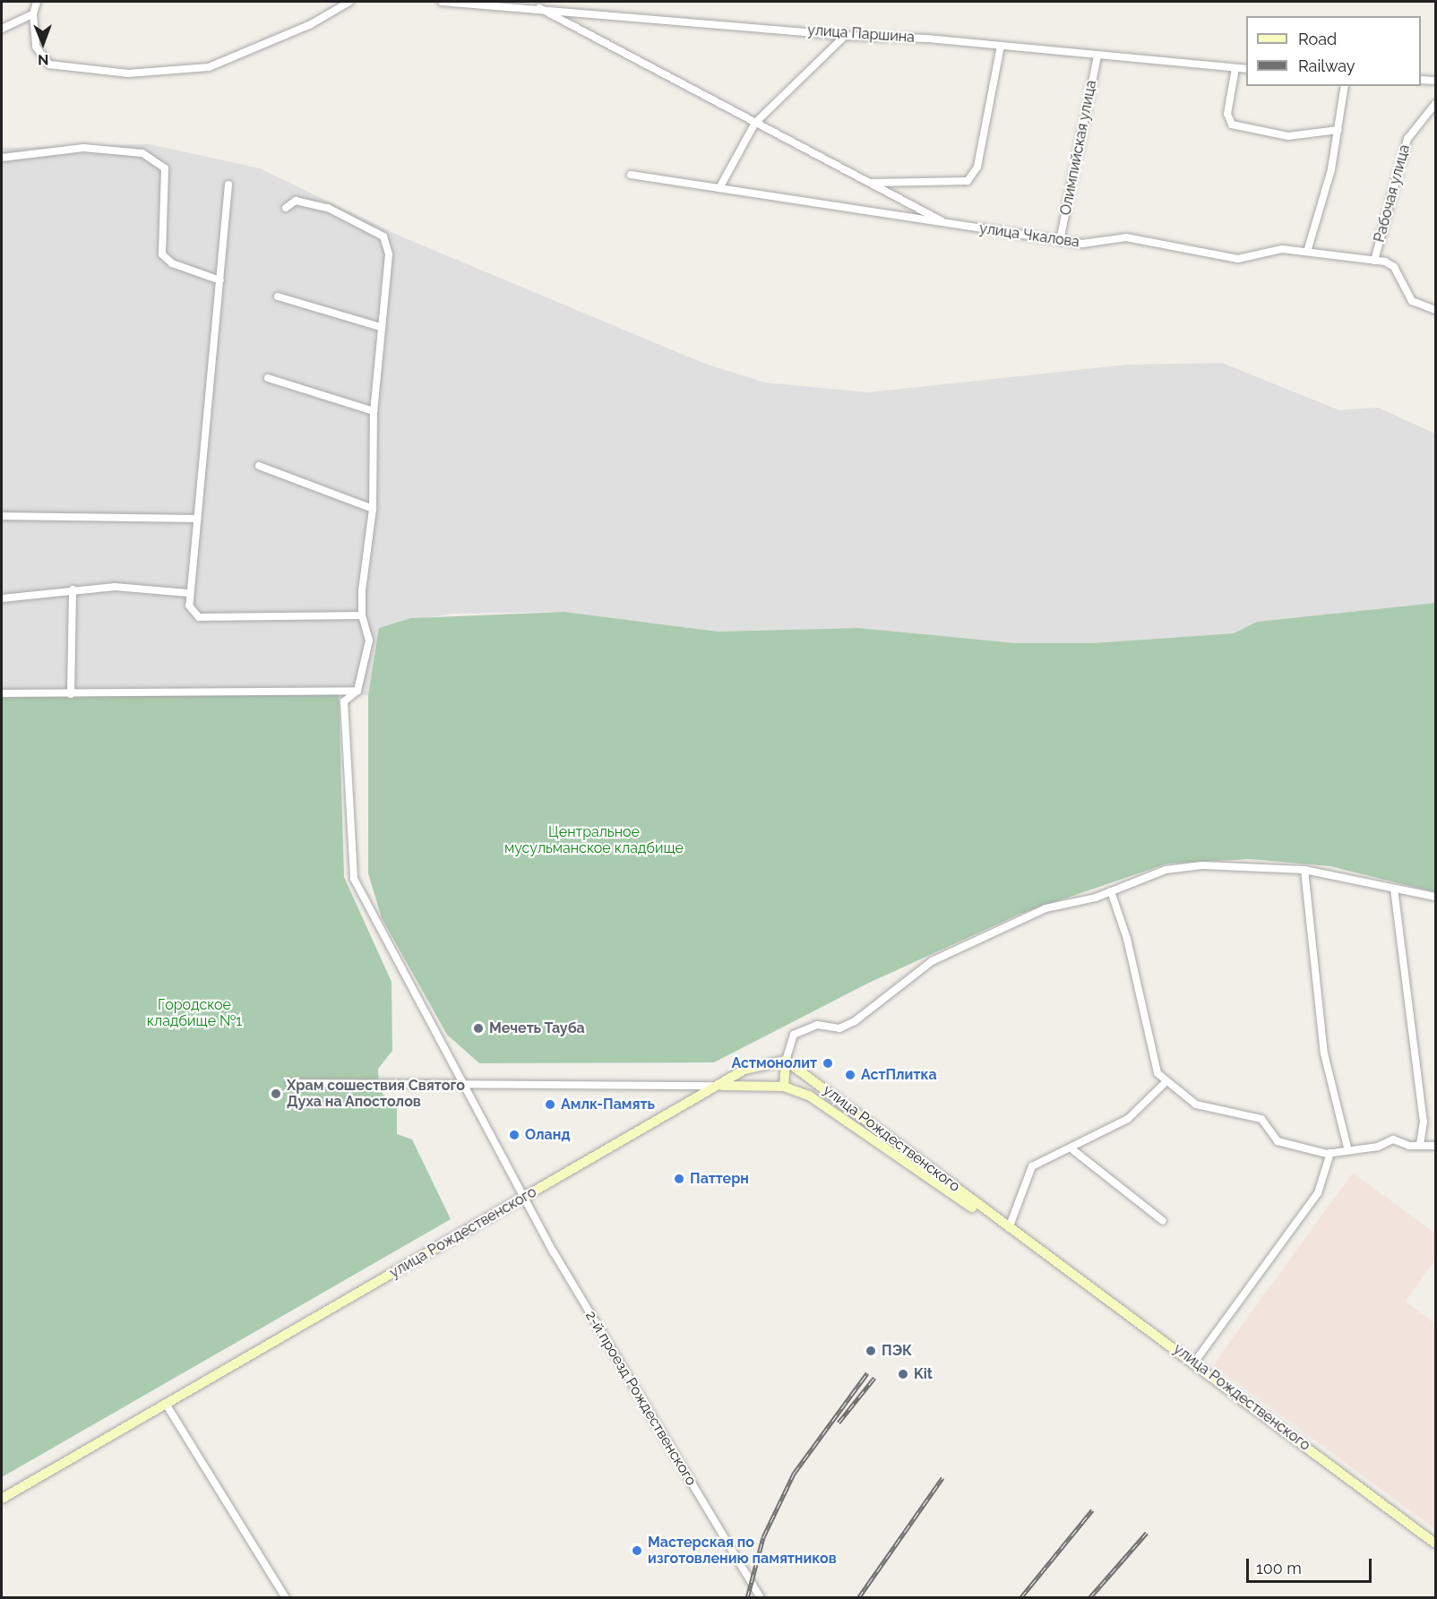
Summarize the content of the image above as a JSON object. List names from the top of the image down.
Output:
{
  "streets": {
    "main road": ["улица Рождественского"],
    "street": [
      "улица Паршина",
      "Олимпийская улица",
      "Рабочая улица",
      "улица Чкалова",
      "2-й проезд Рождественского"
    ]
  },
  "crossings": [
    ["улица Паршина", "Олимпийская улица"],
    ["Олимпийская улица", "улица Чкалова"],
    ["Рабочая улица", "улица Чкалова"],
    ["улица Рождественского", "2-й проезд Рождественского"]
  ],
  "parks": ["Центральное мусульманское кладбище", "Городское кладбище №1"],
  "places": [
    "Мечеть Тауба",
    "Астмонолит",
    "АстПлитка",
    "Храм сошествия Святого Духа на Апостолов",
    "Амлк-Память",
    "Оланд",
    "Паттерн",
    "ПЭК",
    "Kit",
    "Мастерская по изготовлению памятников"
  ],
  "legend": ["Road", "Railway"],
  "scale_bar": "100 m",
  "north": "bottom"
}
